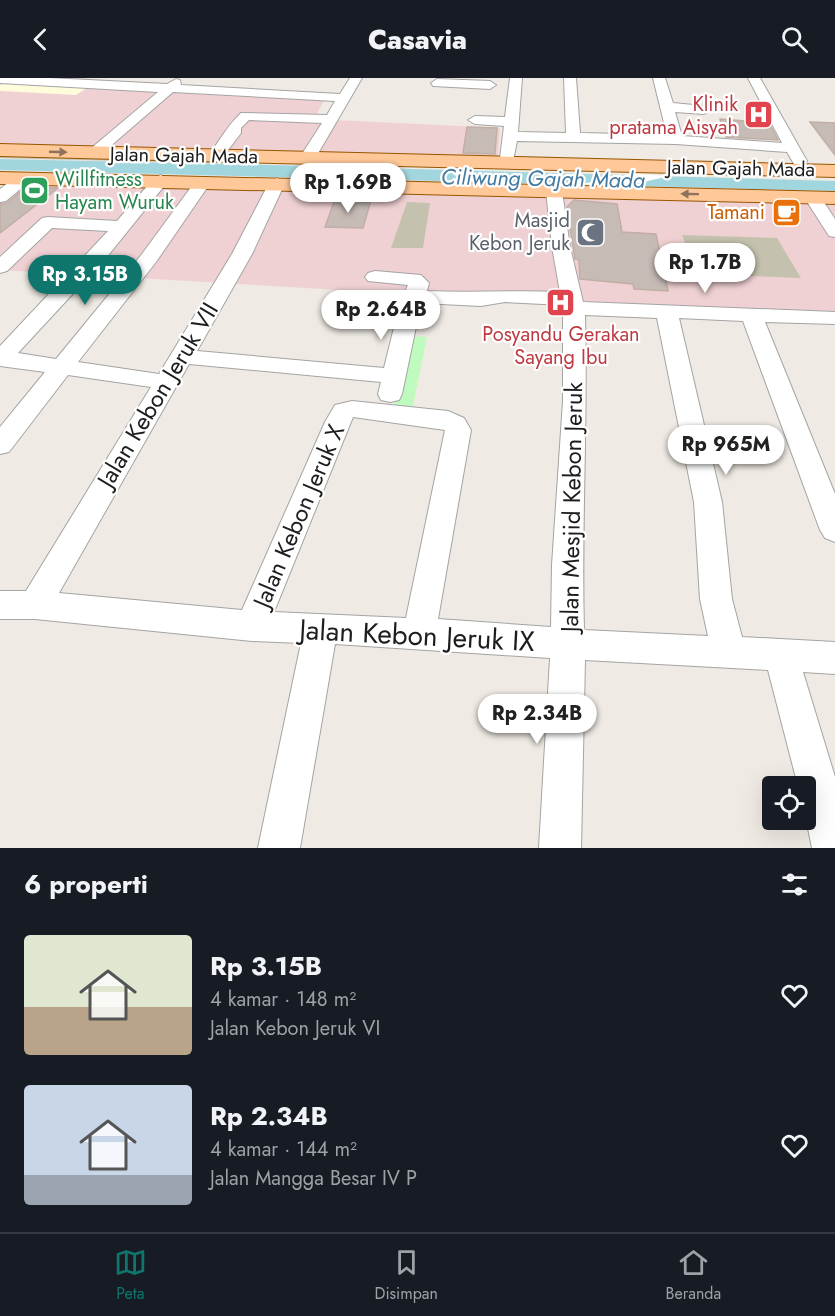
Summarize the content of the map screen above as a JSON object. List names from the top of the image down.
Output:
{
  "streets": {
    "main road": ["Jalan Gajah Mada"],
    "street": [
      "Jalan Kebon Jeruk VII",
      "Jalan Mesjid Kebon Jeruk",
      "Jalan Kebon Jeruk X",
      "Jalan Kebon Jeruk IX"
    ]
  },
  "crossings": [
    ["Jalan Kebon Jeruk VII", "Jalan Kebon Jeruk IX"],
    ["Jalan Mesjid Kebon Jeruk", "Jalan Kebon Jeruk IX"],
    ["Jalan Kebon Jeruk X", "Jalan Kebon Jeruk IX"]
  ],
  "water": ["Ciliwung Gajah Mada"],
  "places": {
    "hospital": ["Klinik pratama Aisyah", "Posyandu Gerakan Sayang Ibu"],
    "sports": ["Willfitness Hayam Wuruk"],
    "cafe": ["Tamani"],
    "mosque": ["Masjid Kebon Jeruk"]
  },
  "page": {
    "header": "Casavia",
    "price": [
      "Rp 1.69B",
      "Rp 1.7B",
      "Rp 3.15B",
      "Rp 2.64B",
      "Rp 965M",
      "Rp 2.34B"
    ],
    "heading": "6 properti",
    "list": [
      {
        "name": "Rp 3.15B",
        "note": "4 kamar · 148 m² · Jalan Kebon Jeruk VI"
      },
      {
        "name": "Rp 2.34B",
        "note": "4 kamar · 144 m² · Jalan Mangga Besar IV P"
      }
    ],
    "tabs": ["Peta", "Disimpan", "Beranda"]
  }
}
